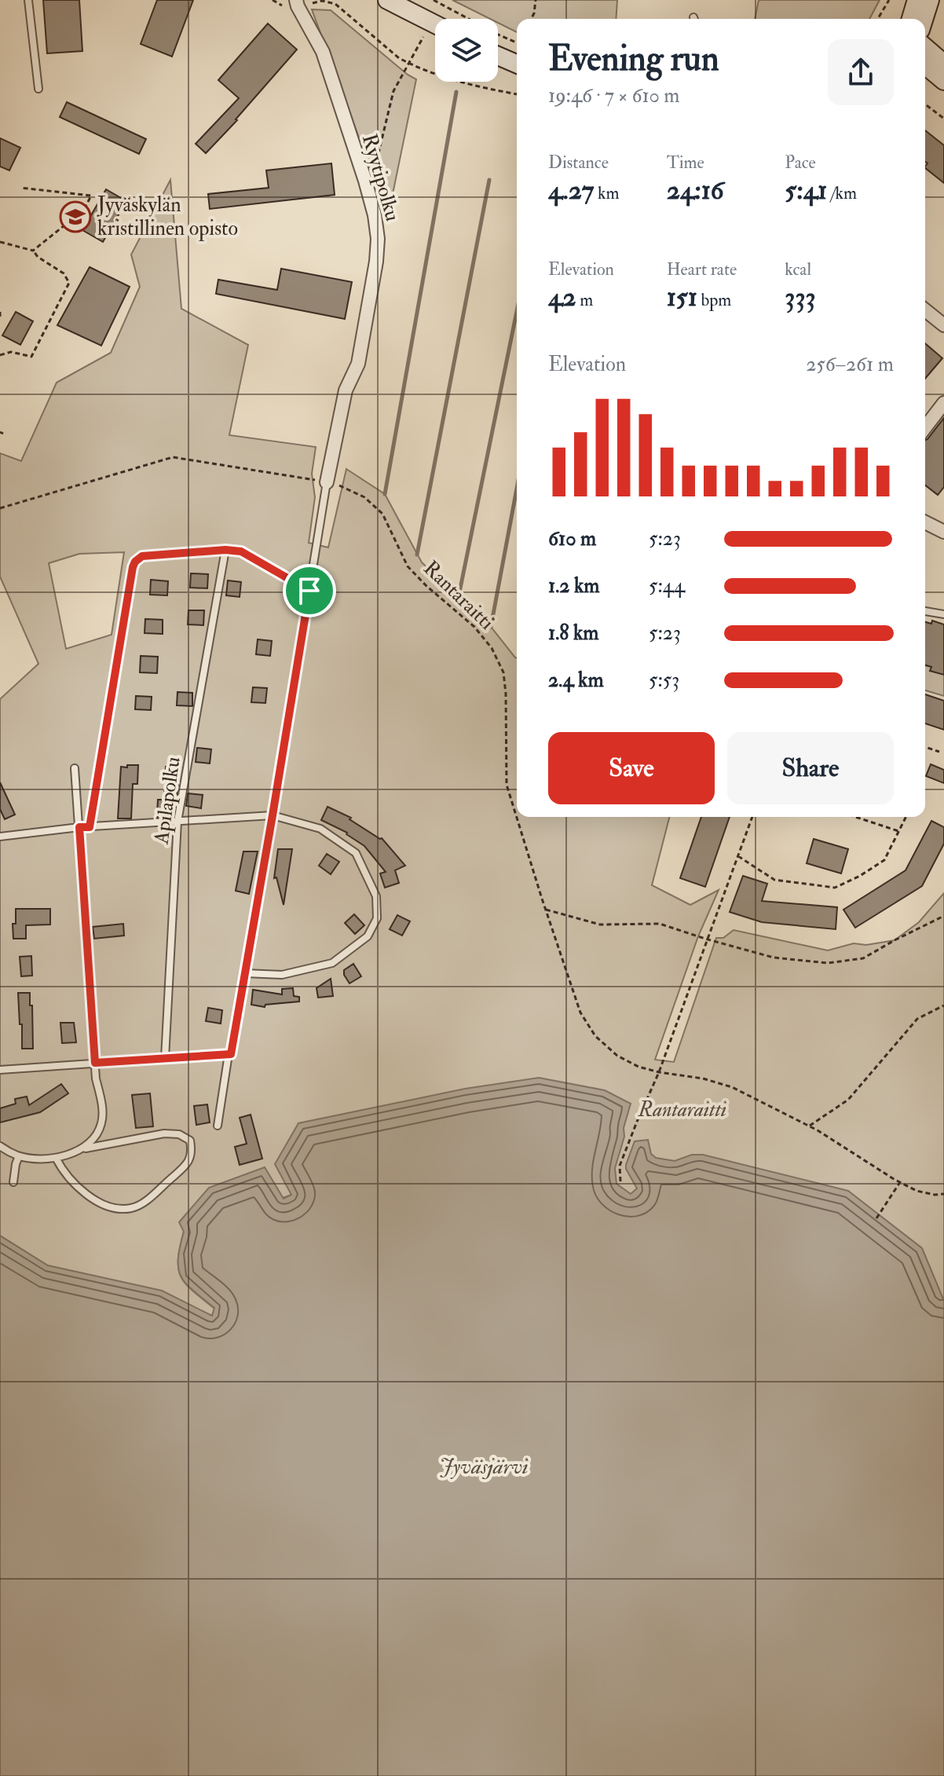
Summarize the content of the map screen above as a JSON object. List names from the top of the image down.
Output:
{
  "streets": {
    "street": ["Ryytipolku"],
    "lane": ["Apilapolku"],
    "path": ["Rantaraitti"]
  },
  "crossings": [
    ["Ryytipolku", "Rantaraitti"]
  ],
  "water": ["Jyväsjärvi"],
  "parks": ["Rantaraitti"],
  "places": {
    "school or university": ["Jyväskylän kristillinen opisto"]
  },
  "page": {
    "heading": ["Evening run", "19:46 · 7 × 610 m"],
    "stats": [
      ["Distance", "4.27 km"],
      ["Time", "24:16"],
      ["Pace", "5:41 /km"],
      ["Elevation", "42 m"],
      ["Heart rate", "151 bpm"],
      ["kcal", "333"]
    ],
    "chart": ["Elevation", "256–261 m"],
    "list": [
      {
        "name": "610 m",
        "note": "5:23"
      },
      {
        "name": "1.2 km",
        "note": "5:44"
      },
      {
        "name": "1.8 km",
        "note": "5:23"
      },
      {
        "name": "2.4 km",
        "note": "5:53"
      }
    ],
    "buttons": ["Save", "Share"]
  }
}
